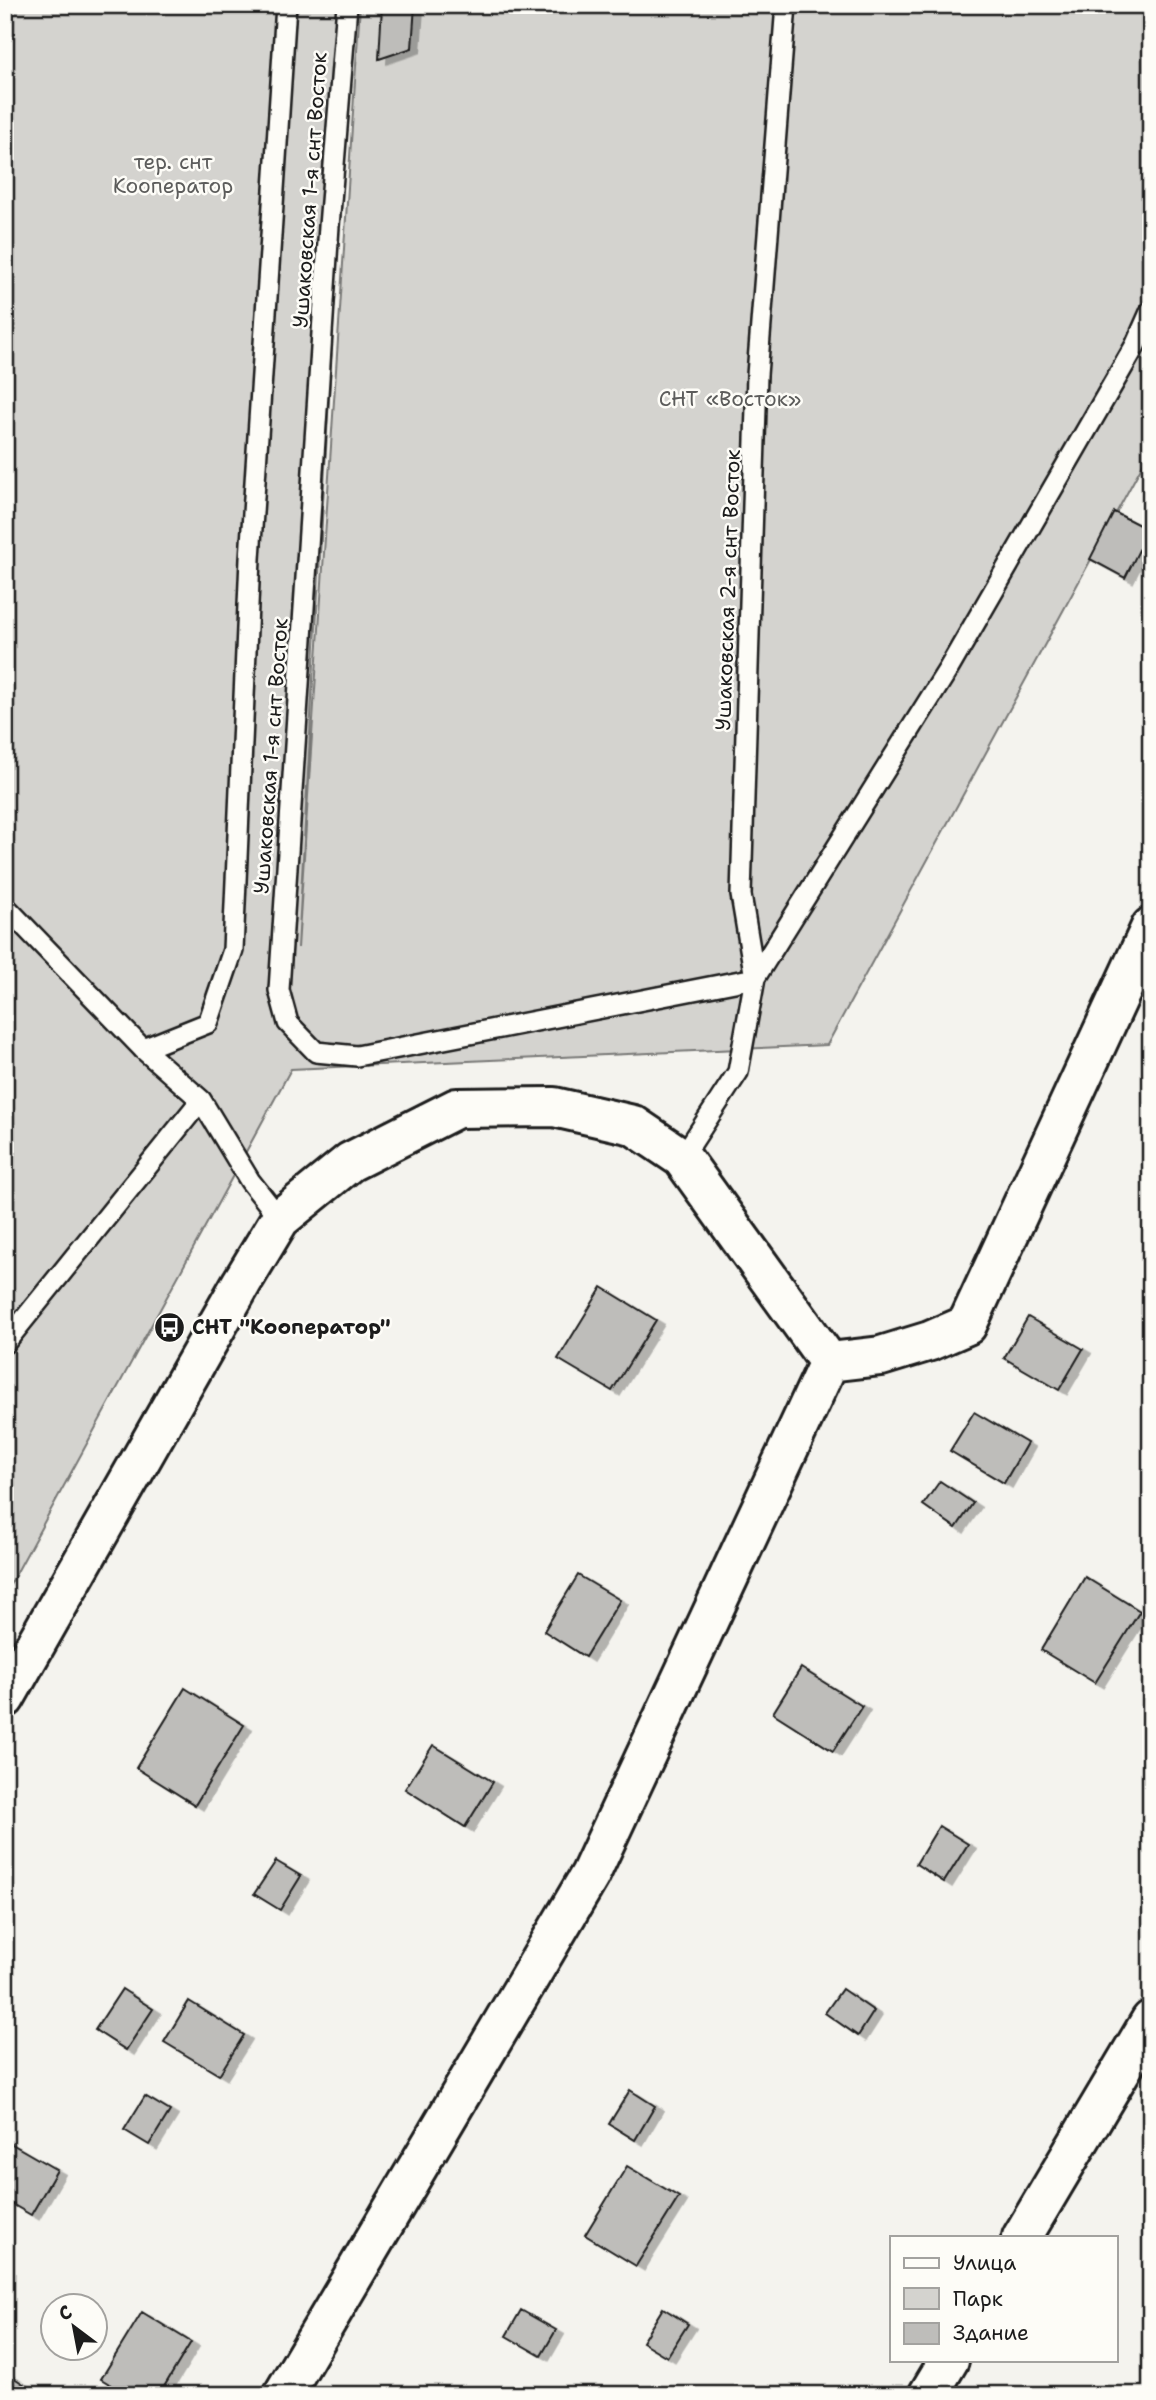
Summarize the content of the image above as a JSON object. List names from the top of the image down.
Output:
{
  "streets": {
    "lane": ["Ушаковская 1-я снт Восток", "Ушаковская 2-я снт Восток"]
  },
  "crossings": [
    ["Ушаковская 1-я снт Восток", "Ушаковская 2-я снт Восток"]
  ],
  "parks": ["тер. снт Кооператор", "СНТ «Восток»"],
  "places": {
    "bus stop": ["СНТ \"Кооператор\""]
  },
  "legend": ["Улица", "Парк", "Здание"],
  "north": "top left"
}
